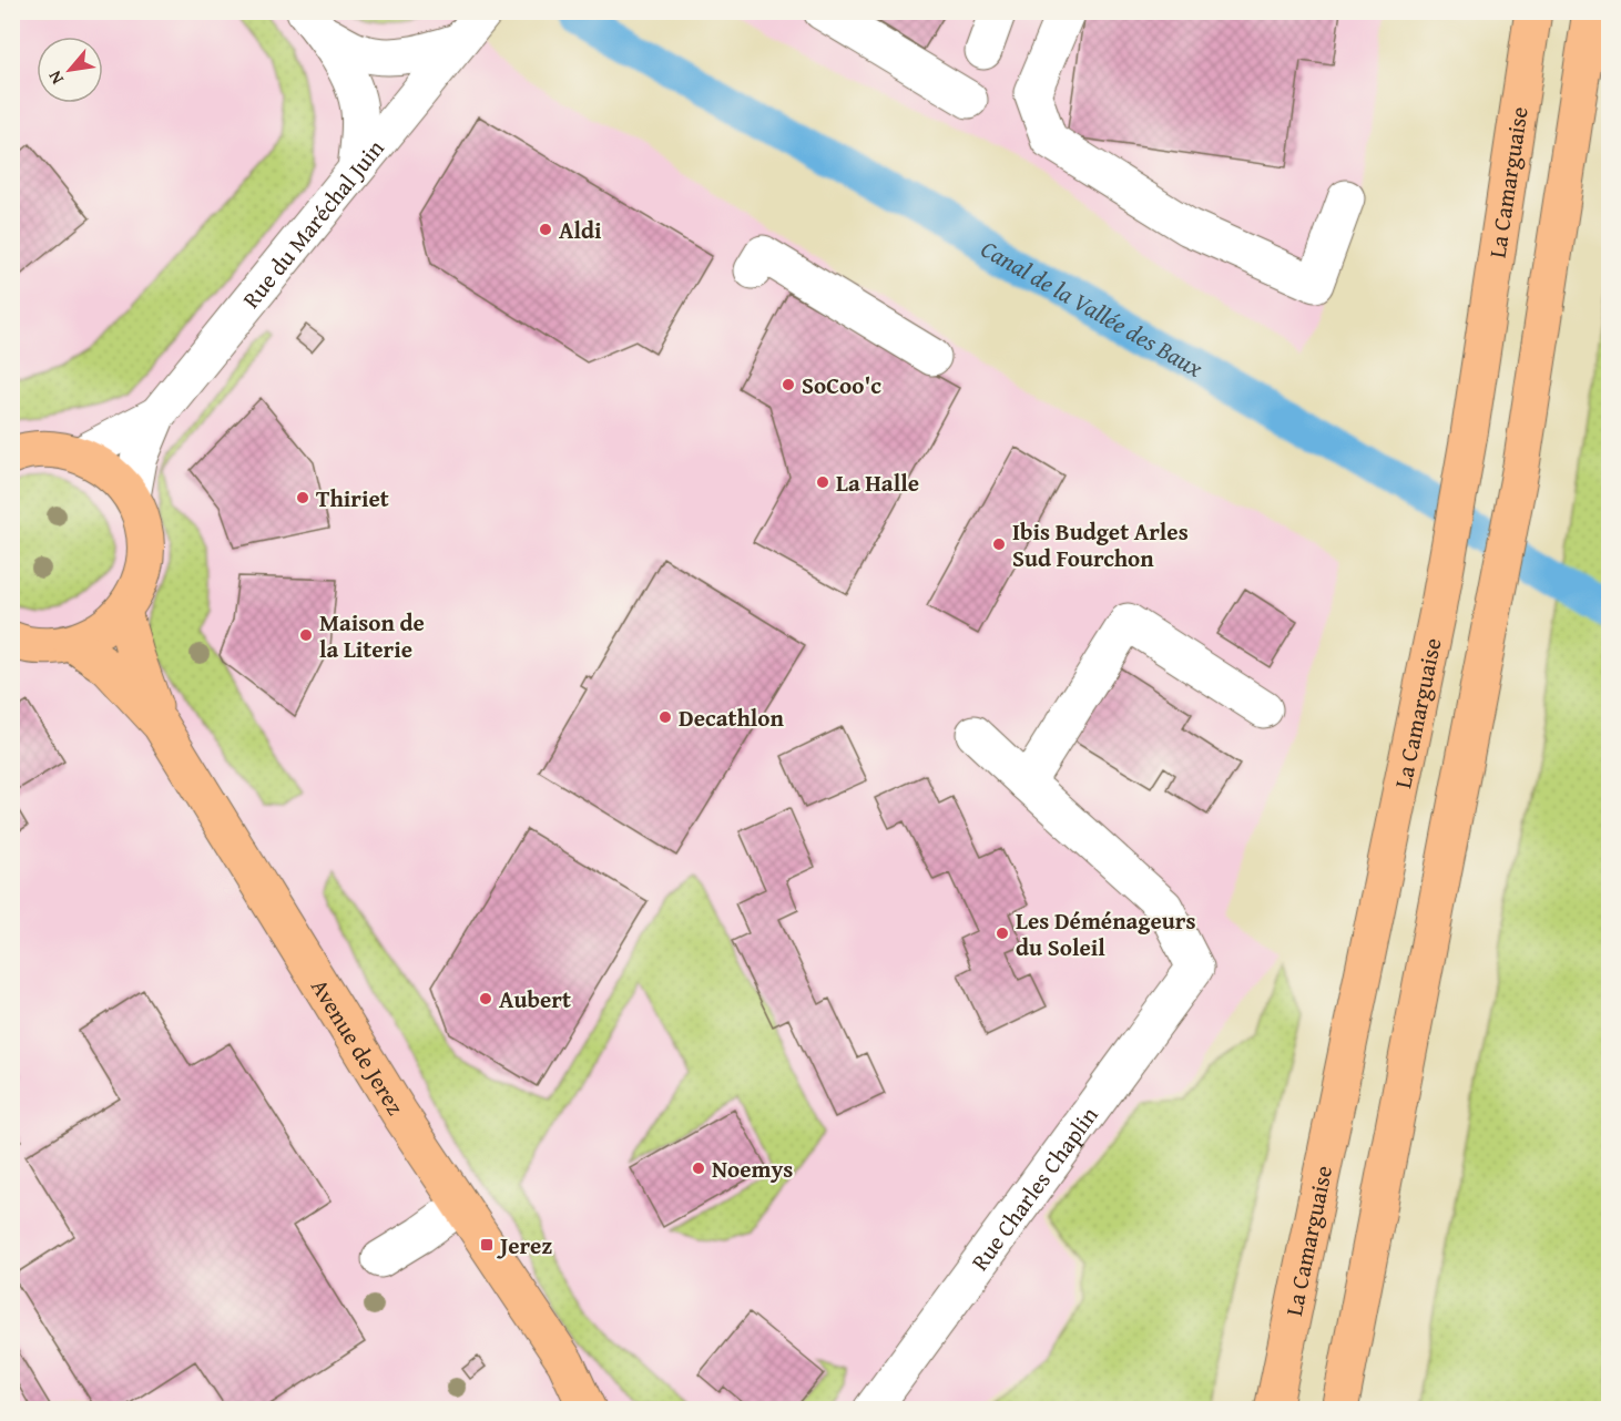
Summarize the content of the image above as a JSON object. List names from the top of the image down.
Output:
{
  "streets": {
    "main road": ["La Camarguaise", "Avenue de Jerez"],
    "street": ["Rue du Maréchal Juin", "Rue Charles Chaplin"]
  },
  "water": ["Canal de la Vallée des Baux"],
  "places": {
    "other": [
      "Aldi",
      "SoCoo'c",
      "La Halle",
      "Thiriet",
      "Ibis Budget Arles Sud Fourchon",
      "Maison de la Literie",
      "Decathlon",
      "Les Déménageurs du Soleil",
      "Aubert",
      "Noemys"
    ],
    "transit": ["Jerez"]
  },
  "north": "bottom left"
}
